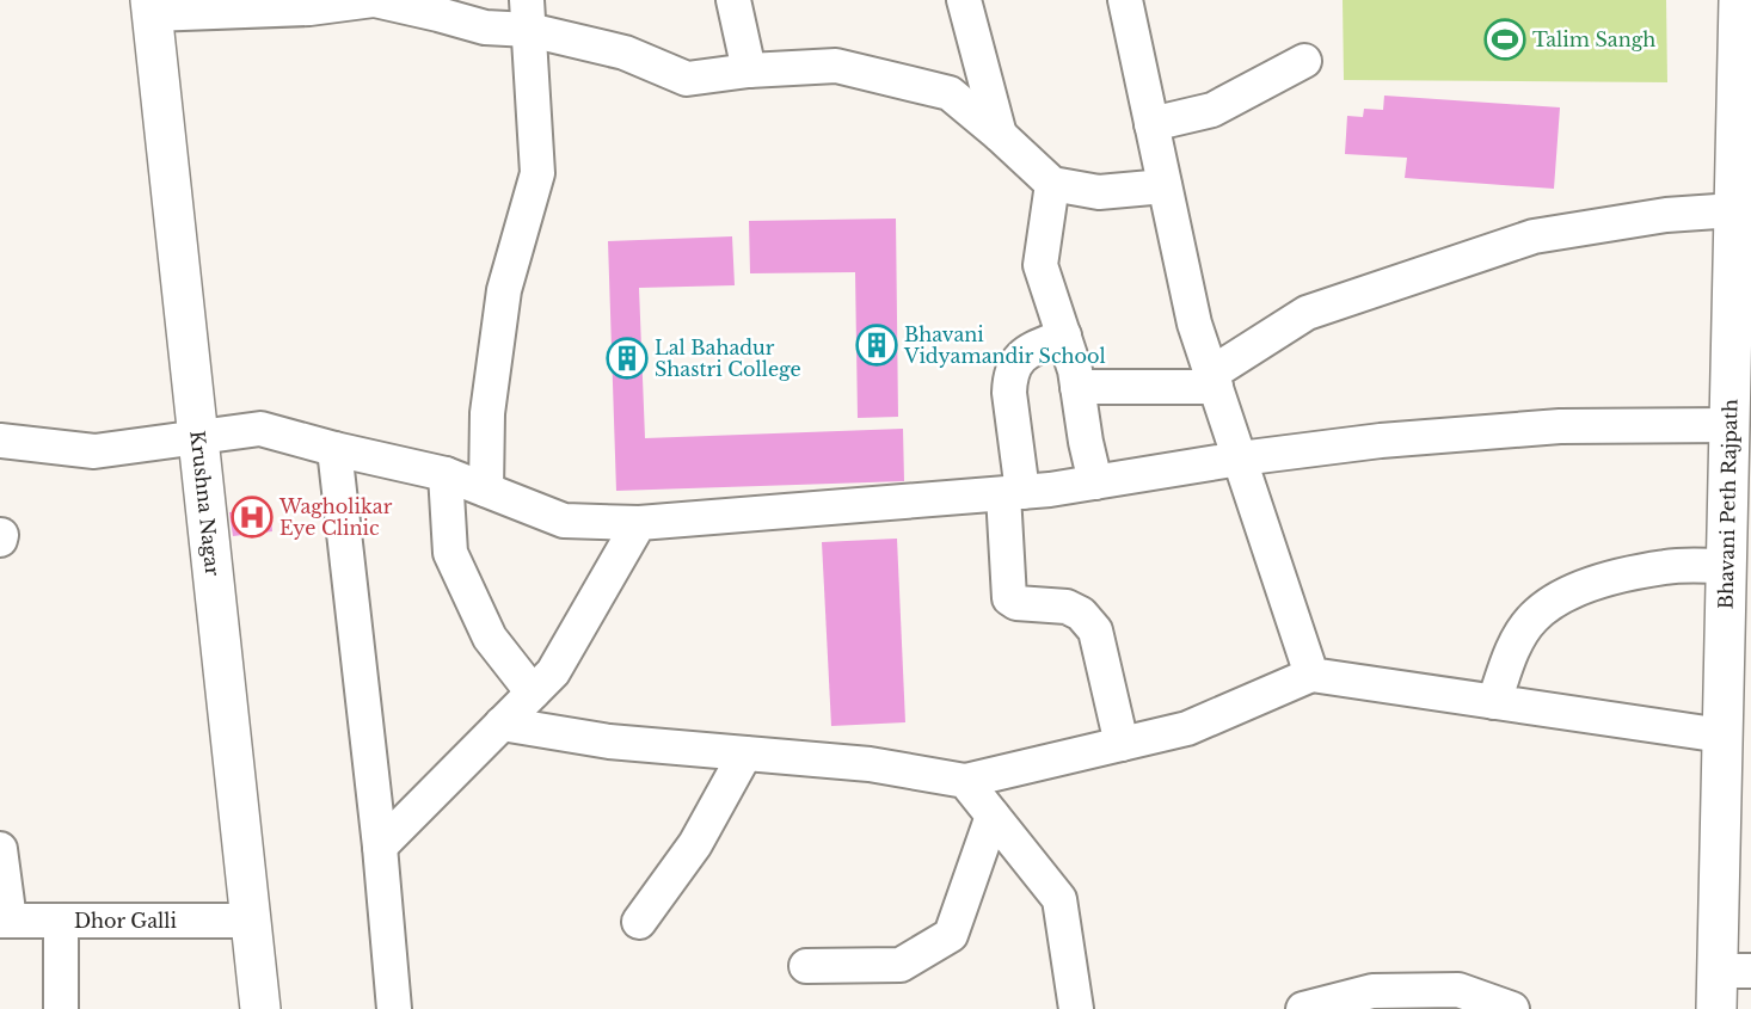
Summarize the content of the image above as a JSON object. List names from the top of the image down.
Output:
{
  "streets": {
    "main road": ["Krushna Nagar", "Bhavani Peth Rajpath"],
    "street": ["Dhor Galli"]
  },
  "crossings": [
    ["Krushna Nagar", "Dhor Galli"]
  ],
  "places": {
    "sports": ["Talim Sangh"],
    "building": ["Bhavani Vidyamandir School", "Lal Bahadur Shastri College"],
    "hospital": ["Wagholikar Eye Clinic"]
  }
}
